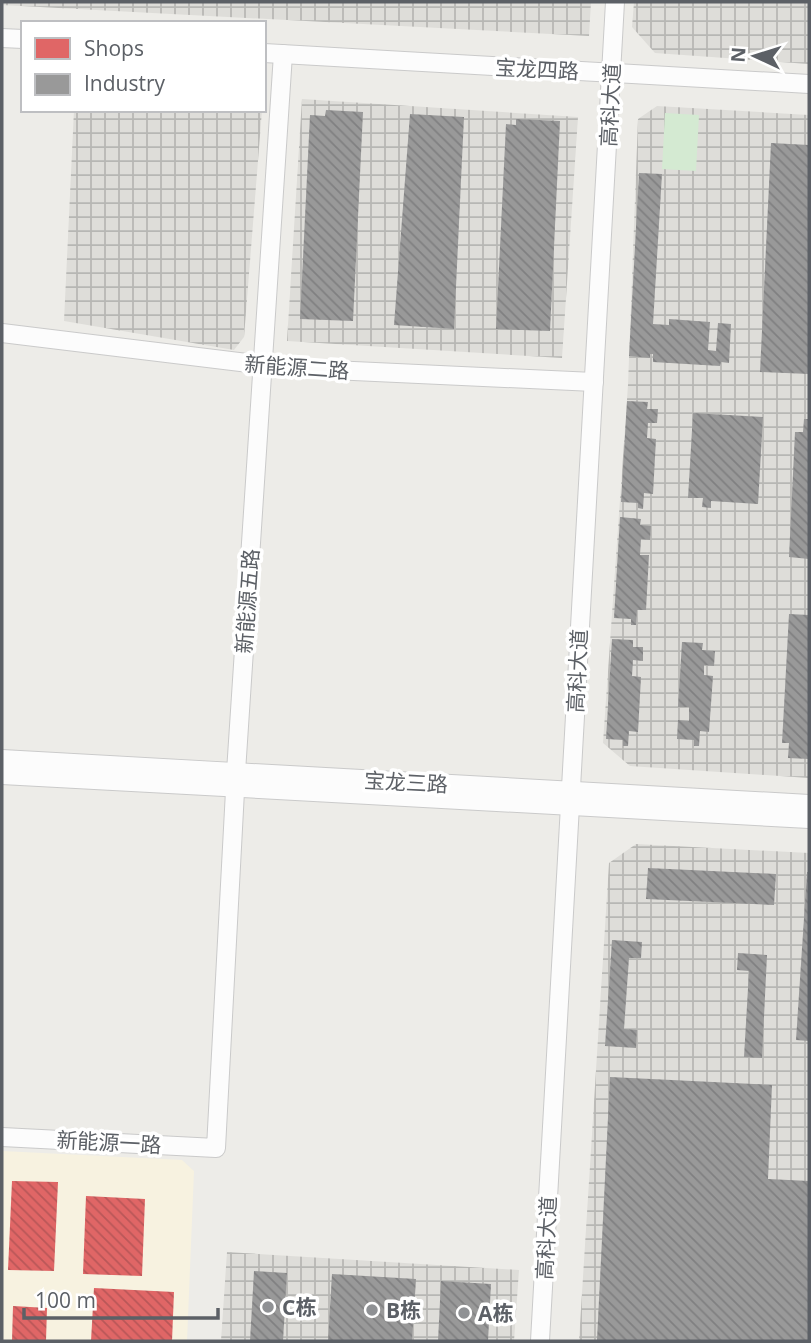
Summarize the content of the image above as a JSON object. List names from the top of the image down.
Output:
{
  "streets": {
    "street": [
      "宝龙四路",
      "高科大道",
      "新能源二路",
      "新能源五路",
      "宝龙三路",
      "新能源一路"
    ]
  },
  "crossings": [
    ["宝龙四路", "高科大道"],
    ["宝龙四路", "新能源五路"],
    ["高科大道", "新能源二路"],
    ["高科大道", "宝龙三路"],
    ["新能源二路", "新能源五路"],
    ["新能源五路", "宝龙三路"],
    ["新能源五路", "新能源一路"]
  ],
  "places": ["C栋", "B栋", "A栋"],
  "legend": ["Shops", "Industry"],
  "scale_bar": "100 m",
  "north": "left"
}
